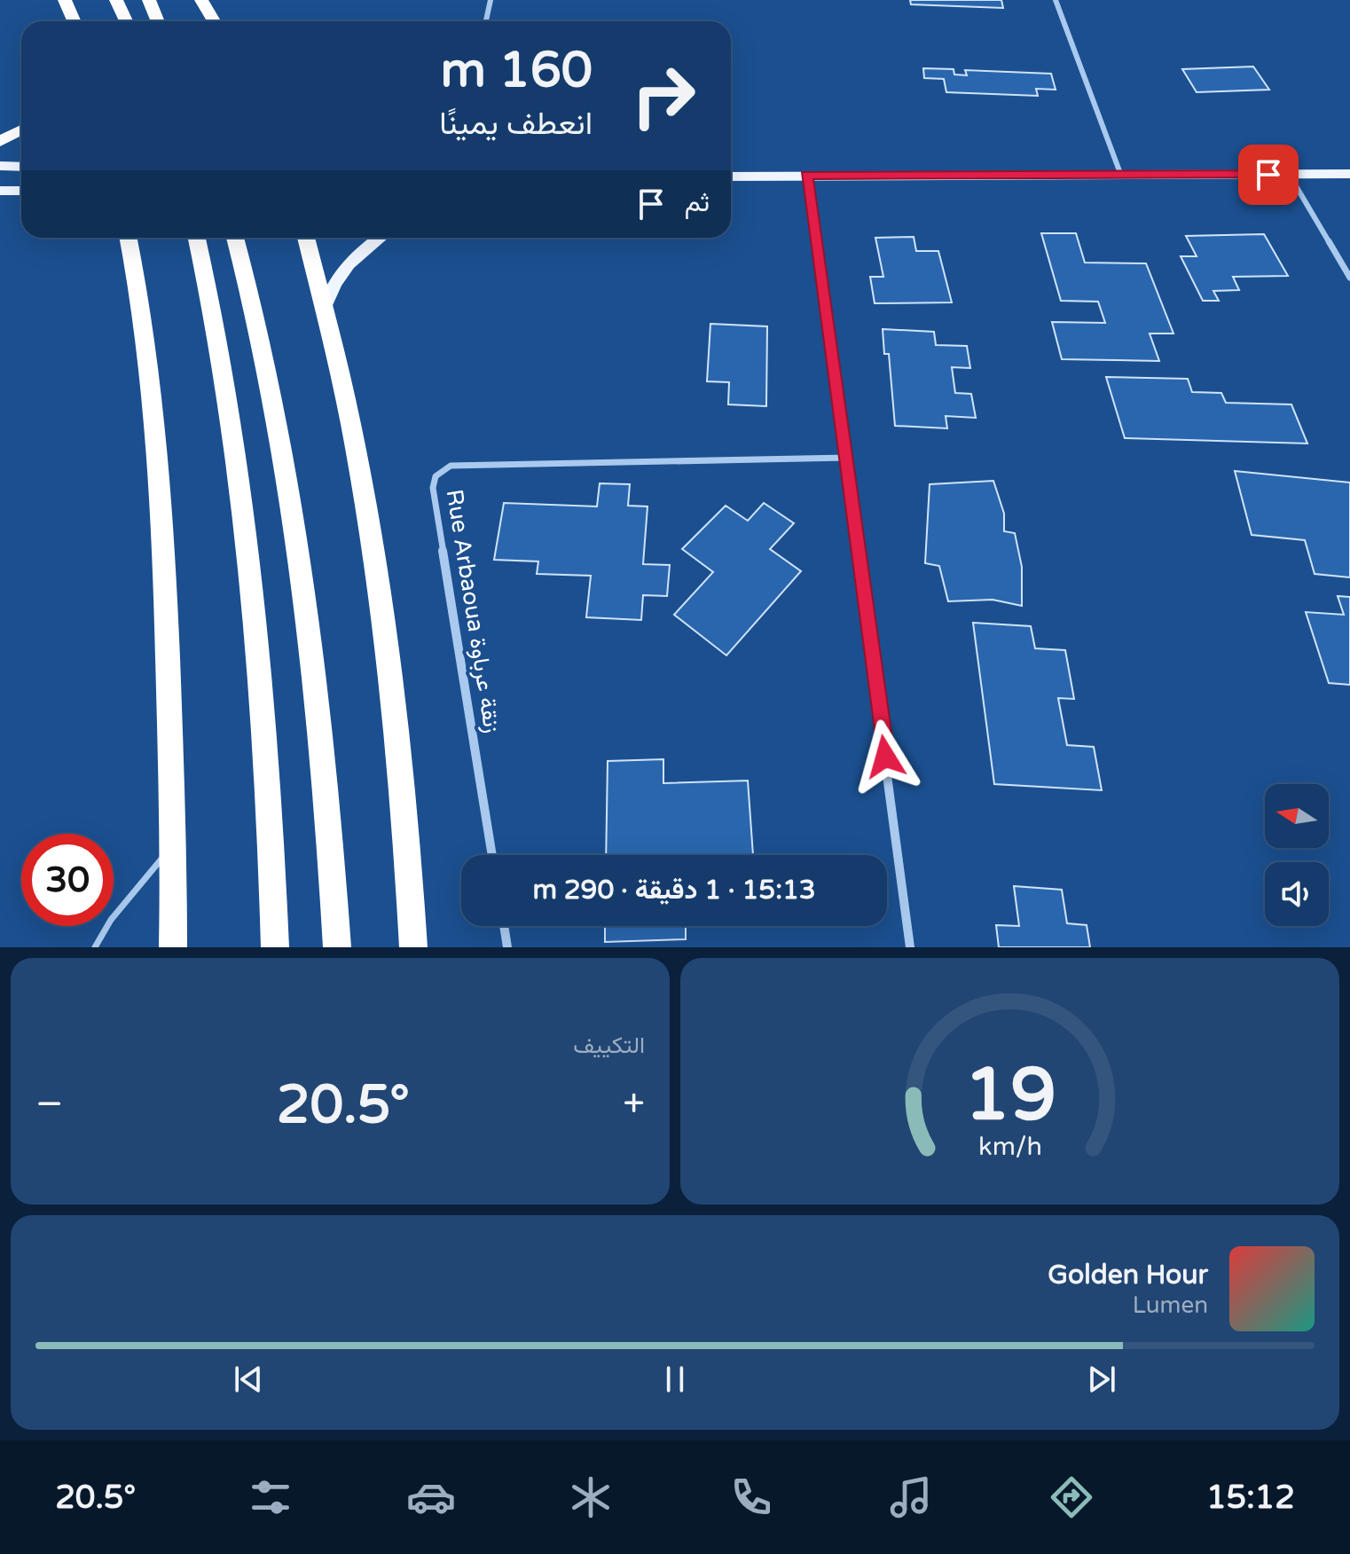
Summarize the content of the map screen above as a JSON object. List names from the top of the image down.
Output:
{
  "streets": {
    "street": ["Rue Arbaoua زنقة عرباوة"]
  },
  "north": "left",
  "page": {
    "turn": ["160 m", "انعطف يمينًا"],
    "then": "ثم",
    "limit": "30",
    "trip": "15:13 · 1 دقيقة · 290 m",
    "tile": "التكييف",
    "heat": ["−", "20.5°", "+"],
    "song": ["Golden Hour", "Lumen"],
    "tabs": ["15:12", "20.5°"],
    "gauge": ["19", "km/h"]
  }
}
